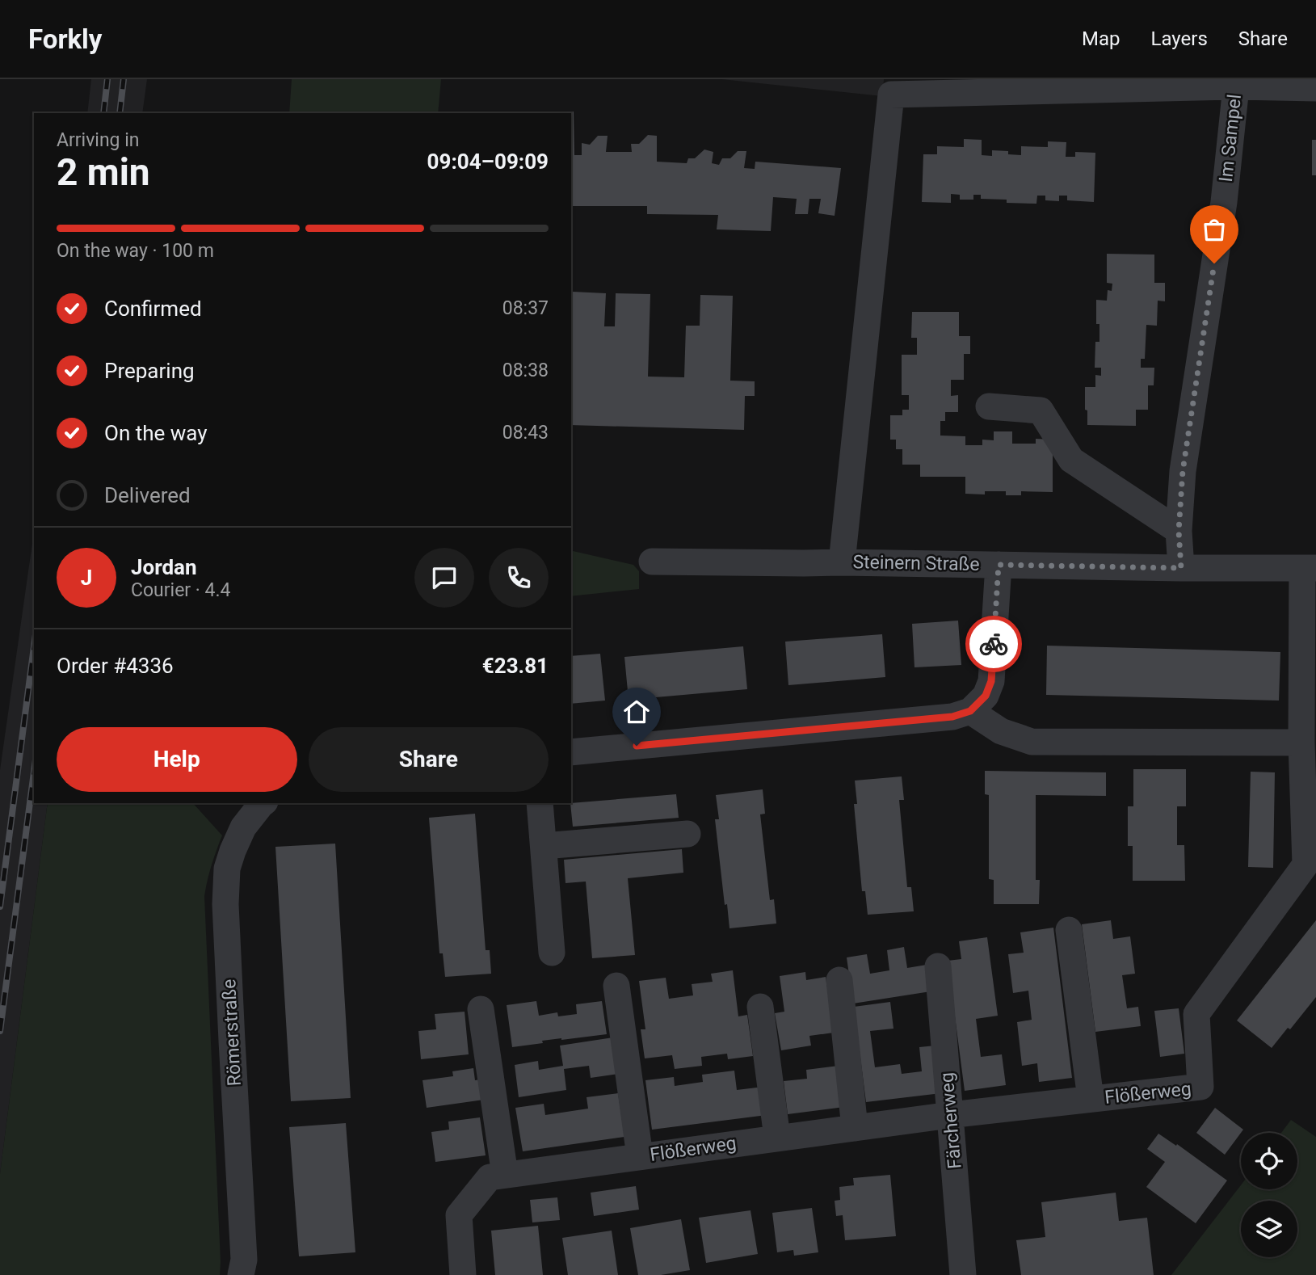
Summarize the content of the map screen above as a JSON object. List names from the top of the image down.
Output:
{
  "streets": {
    "street": [
      "Im Sampel",
      "Steinern Straße",
      "Römerstraße",
      "Flößerweg",
      "Färcherweg"
    ]
  },
  "crossings": [
    ["Im Sampel", "Steinern Straße"],
    ["Flößerweg", "Färcherweg"]
  ],
  "page": {
    "header": "Forkly",
    "nav": ["Map", "Layers", "Share"],
    "heading": ["2 min", "Arriving in", "09:04–09:09"],
    "panel": [
      "Jordan",
      "Courier · 4.4",
      "Order #4336",
      "€23.81"
    ],
    "bar": "On the way · 100 m",
    "list": [
      ["Confirmed", "08:37"],
      ["Preparing", "08:38"],
      ["On the way", "08:43"],
      "Delivered"
    ],
    "round": "J",
    "buttons": ["Help", "Share"]
  }
}
